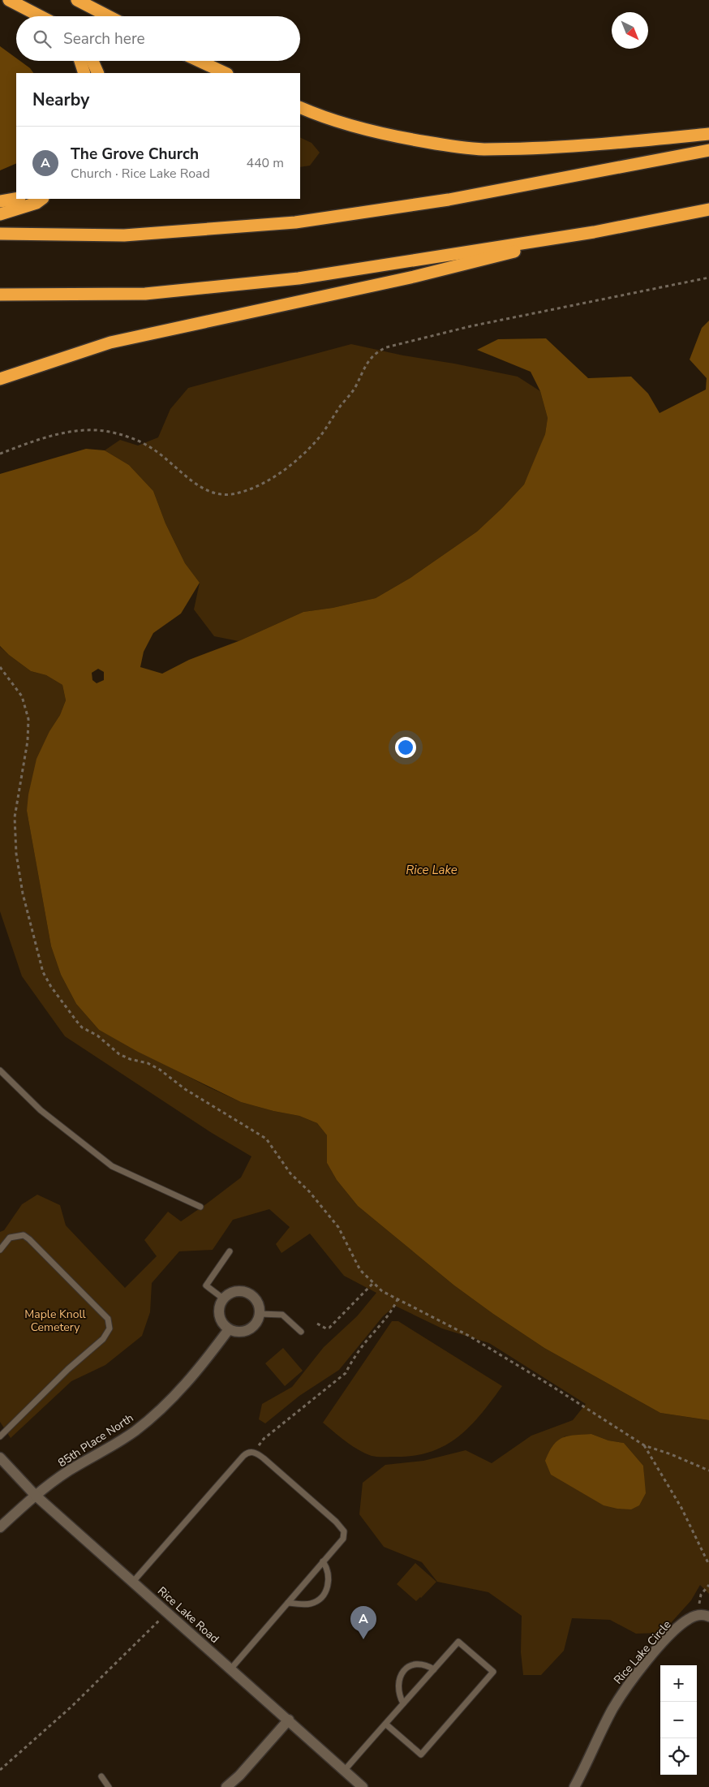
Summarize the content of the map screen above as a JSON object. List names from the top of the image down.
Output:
{
  "streets": {
    "street": ["85th Place North", "Rice Lake Road", "Rice Lake Circle"]
  },
  "crossings": [
    ["85th Place North", "Rice Lake Road"]
  ],
  "water": ["Rice Lake"],
  "parks": ["Maple Knoll Cemetery"],
  "north": "bottom right",
  "page": {
    "search": "Search here",
    "heading": "Nearby",
    "list": [
      {
        "mark": "A",
        "name": "The Grove Church",
        "note": "Church · Rice Lake Road",
        "value": "440 m"
      }
    ],
    "pins": "A",
    "map_buttons": ["+", "−"]
  }
}
